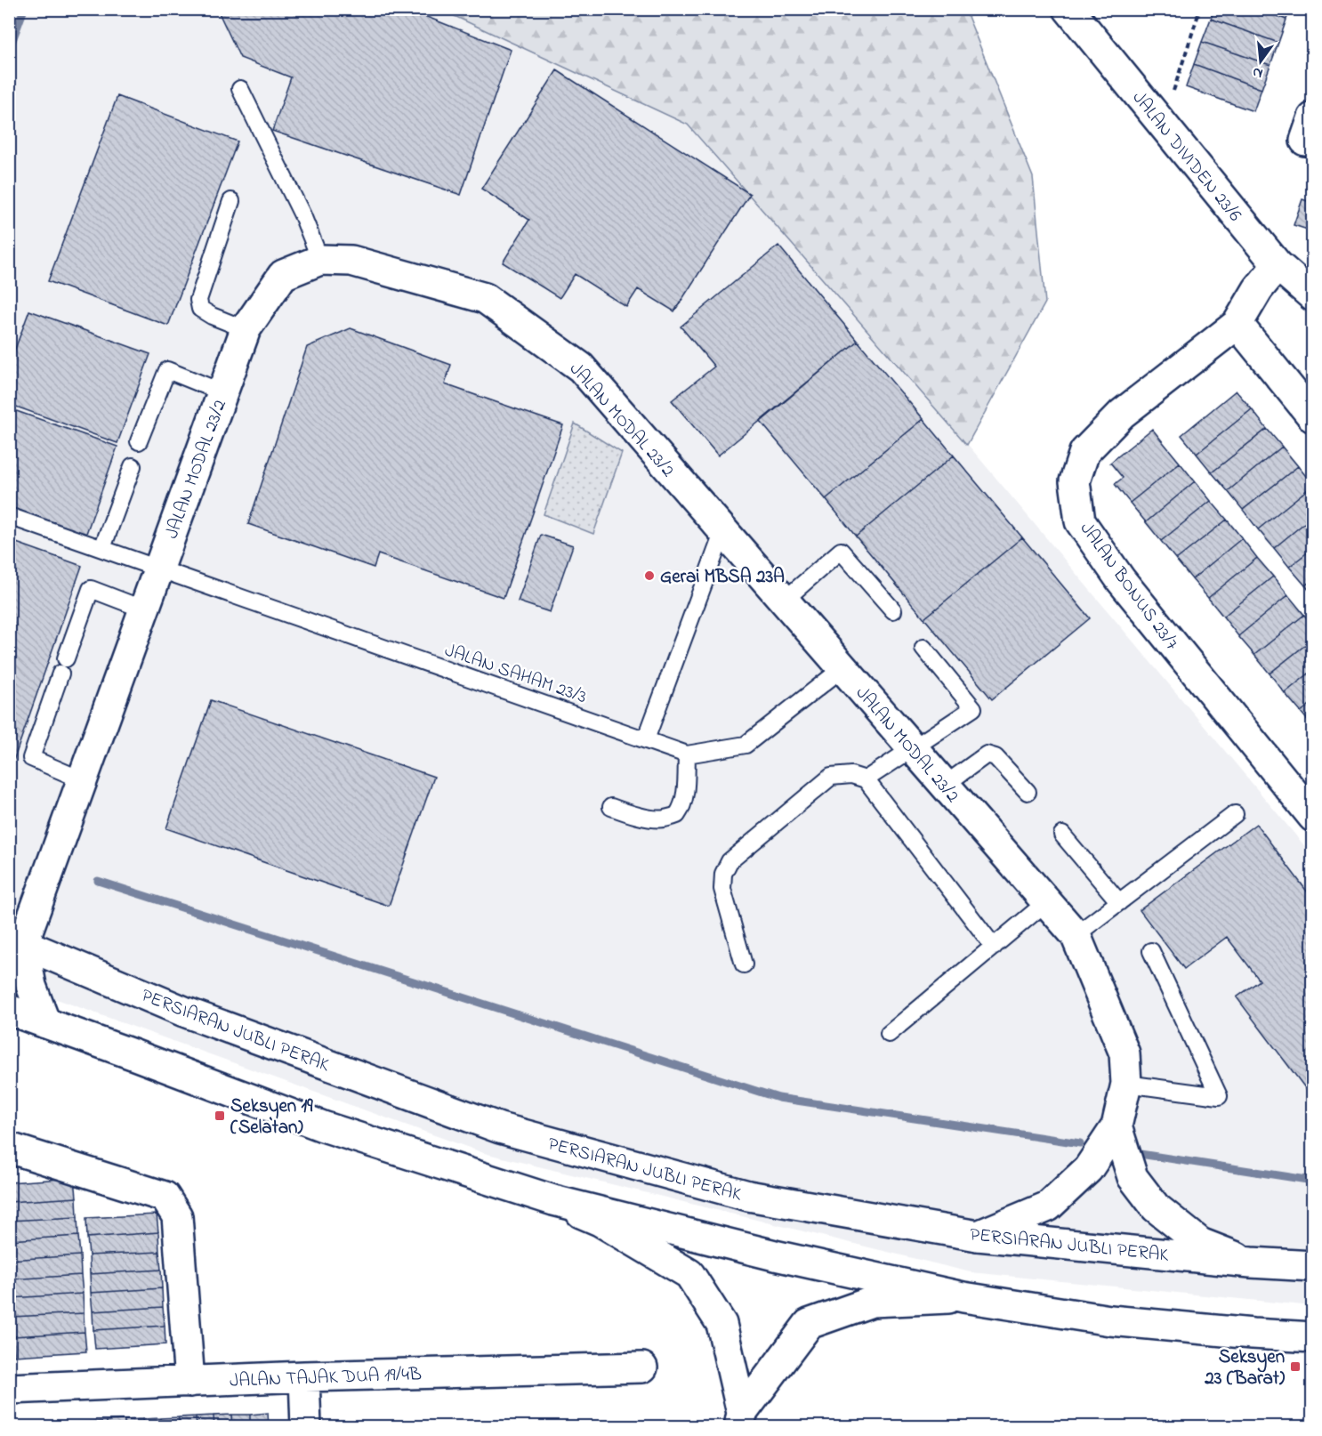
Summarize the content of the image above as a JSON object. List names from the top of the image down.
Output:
{
  "streets": {
    "street": [
      "JALAN DIVIDEN 23/6",
      "JALAN MODAL 23/2",
      "JALAN BONUS 23/7",
      "PERSIARAN JUBLI PERAK",
      "JALAN TAJAK DUA 19/4B"
    ],
    "lane": ["JALAN SAHAM 23/3"]
  },
  "crossings": [
    ["JALAN DIVIDEN 23/6", "JALAN BONUS 23/7"],
    ["JALAN MODAL 23/2", "JALAN SAHAM 23/3"],
    ["JALAN MODAL 23/2", "PERSIARAN JUBLI PERAK"]
  ],
  "places": {
    "other": ["Gerai MBSA 23A"],
    "transit": ["Seksyen 19 (Selatan)", "Seksyen 23 (Barat)"]
  },
  "north": "bottom"
}
